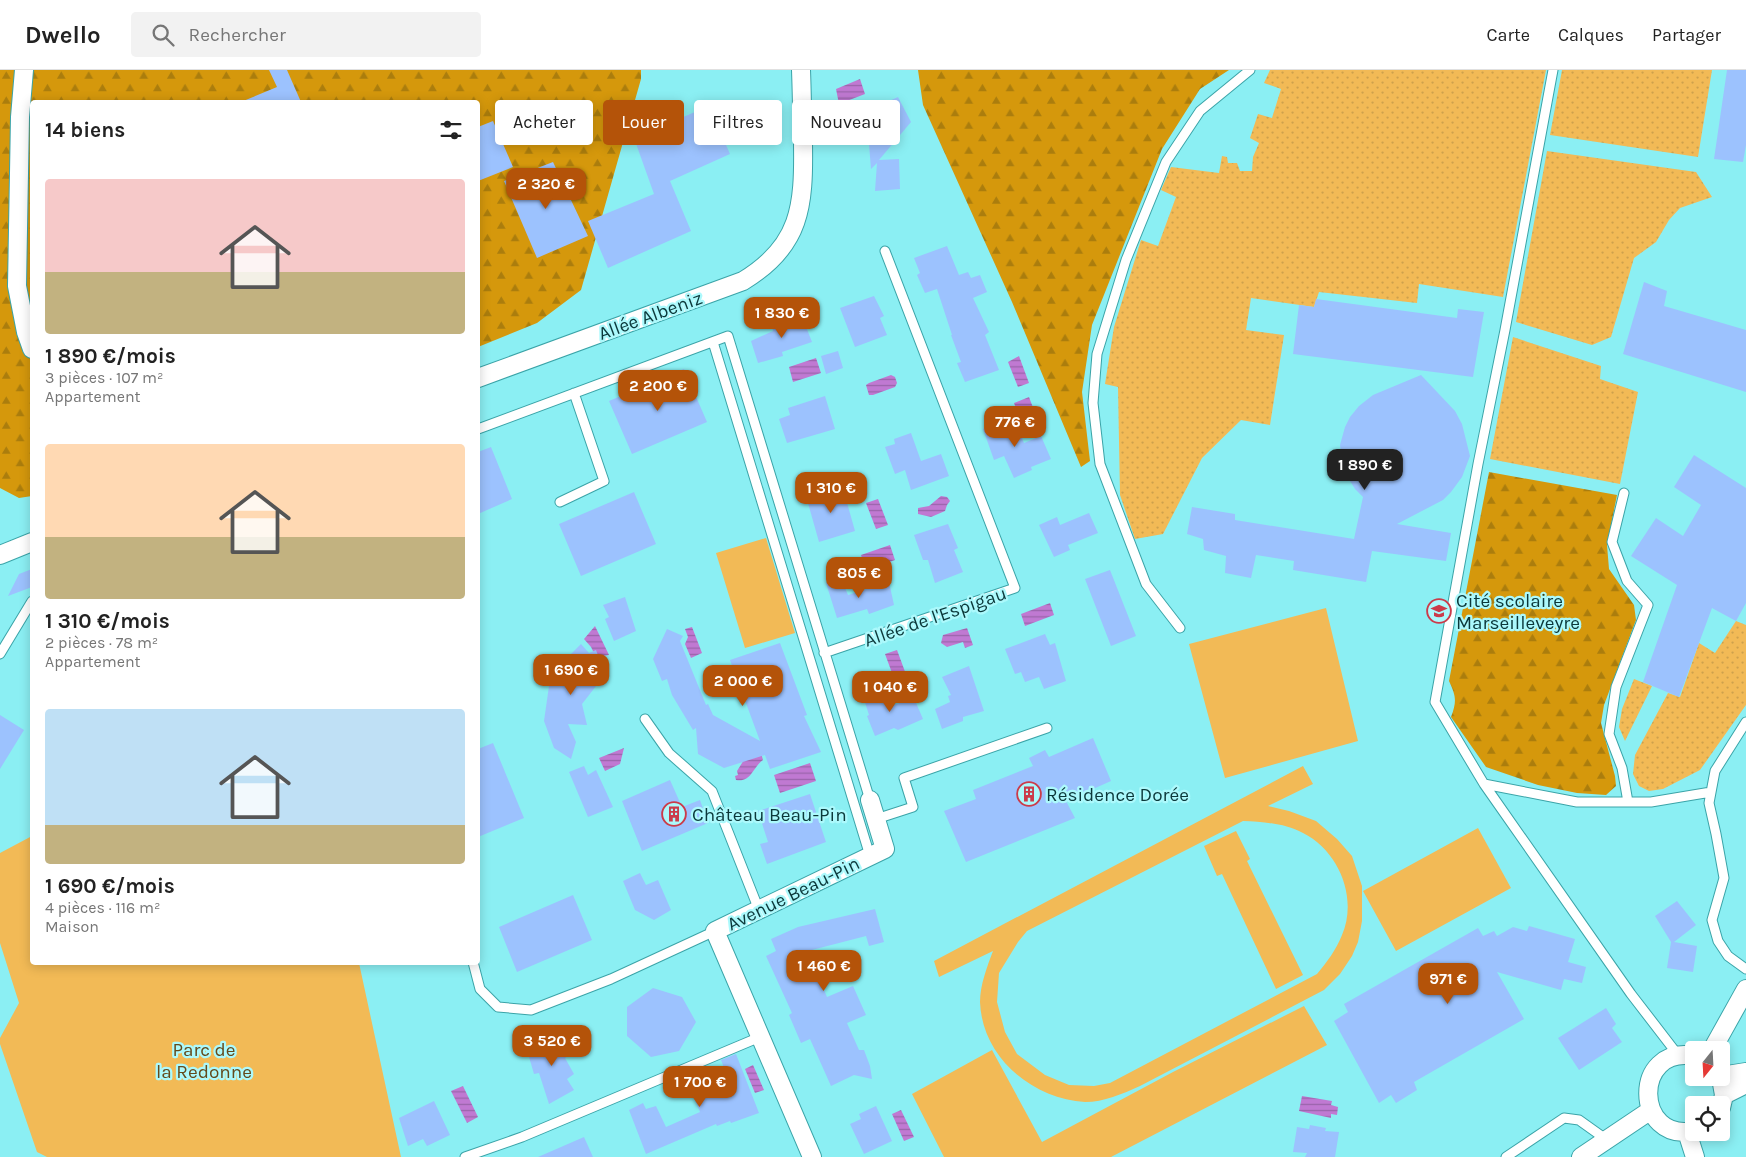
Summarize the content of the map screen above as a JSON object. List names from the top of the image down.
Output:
{
  "streets": {
    "street": ["Allée Albeniz", "Avenue Beau-Pin"],
    "lane": ["Allée de l'Espigau"]
  },
  "parks": ["Parc de la Redonne"],
  "places": {
    "school or university": ["Cité scolaire Marseilleveyre"],
    "building": ["Résidence Dorée", "Château Beau-Pin"]
  },
  "north": "bottom",
  "page": {
    "header": "Dwello",
    "search": "Rechercher",
    "nav": ["Carte", "Calques", "Partager"],
    "chip": [
      "Acheter",
      "Louer",
      "Filtres",
      "Nouveau"
    ],
    "heading": "14 biens",
    "list": [
      {
        "name": "1 890 €/mois",
        "note": "3 pièces · 107 m² · Appartement"
      },
      {
        "name": "1 310 €/mois",
        "note": "2 pièces · 78 m² · Appartement"
      },
      {
        "name": "1 690 €/mois",
        "note": "4 pièces · 116 m² · Maison"
      }
    ],
    "price": [
      "2 320 €",
      "1 830 €",
      "2 200 €",
      "776 €",
      "1 890 €",
      "1 310 €",
      "805 €",
      "1 690 €",
      "2 000 €",
      "1 040 €",
      "1 460 €",
      "971 €",
      "3 520 €",
      "1 700 €"
    ]
  }
}
